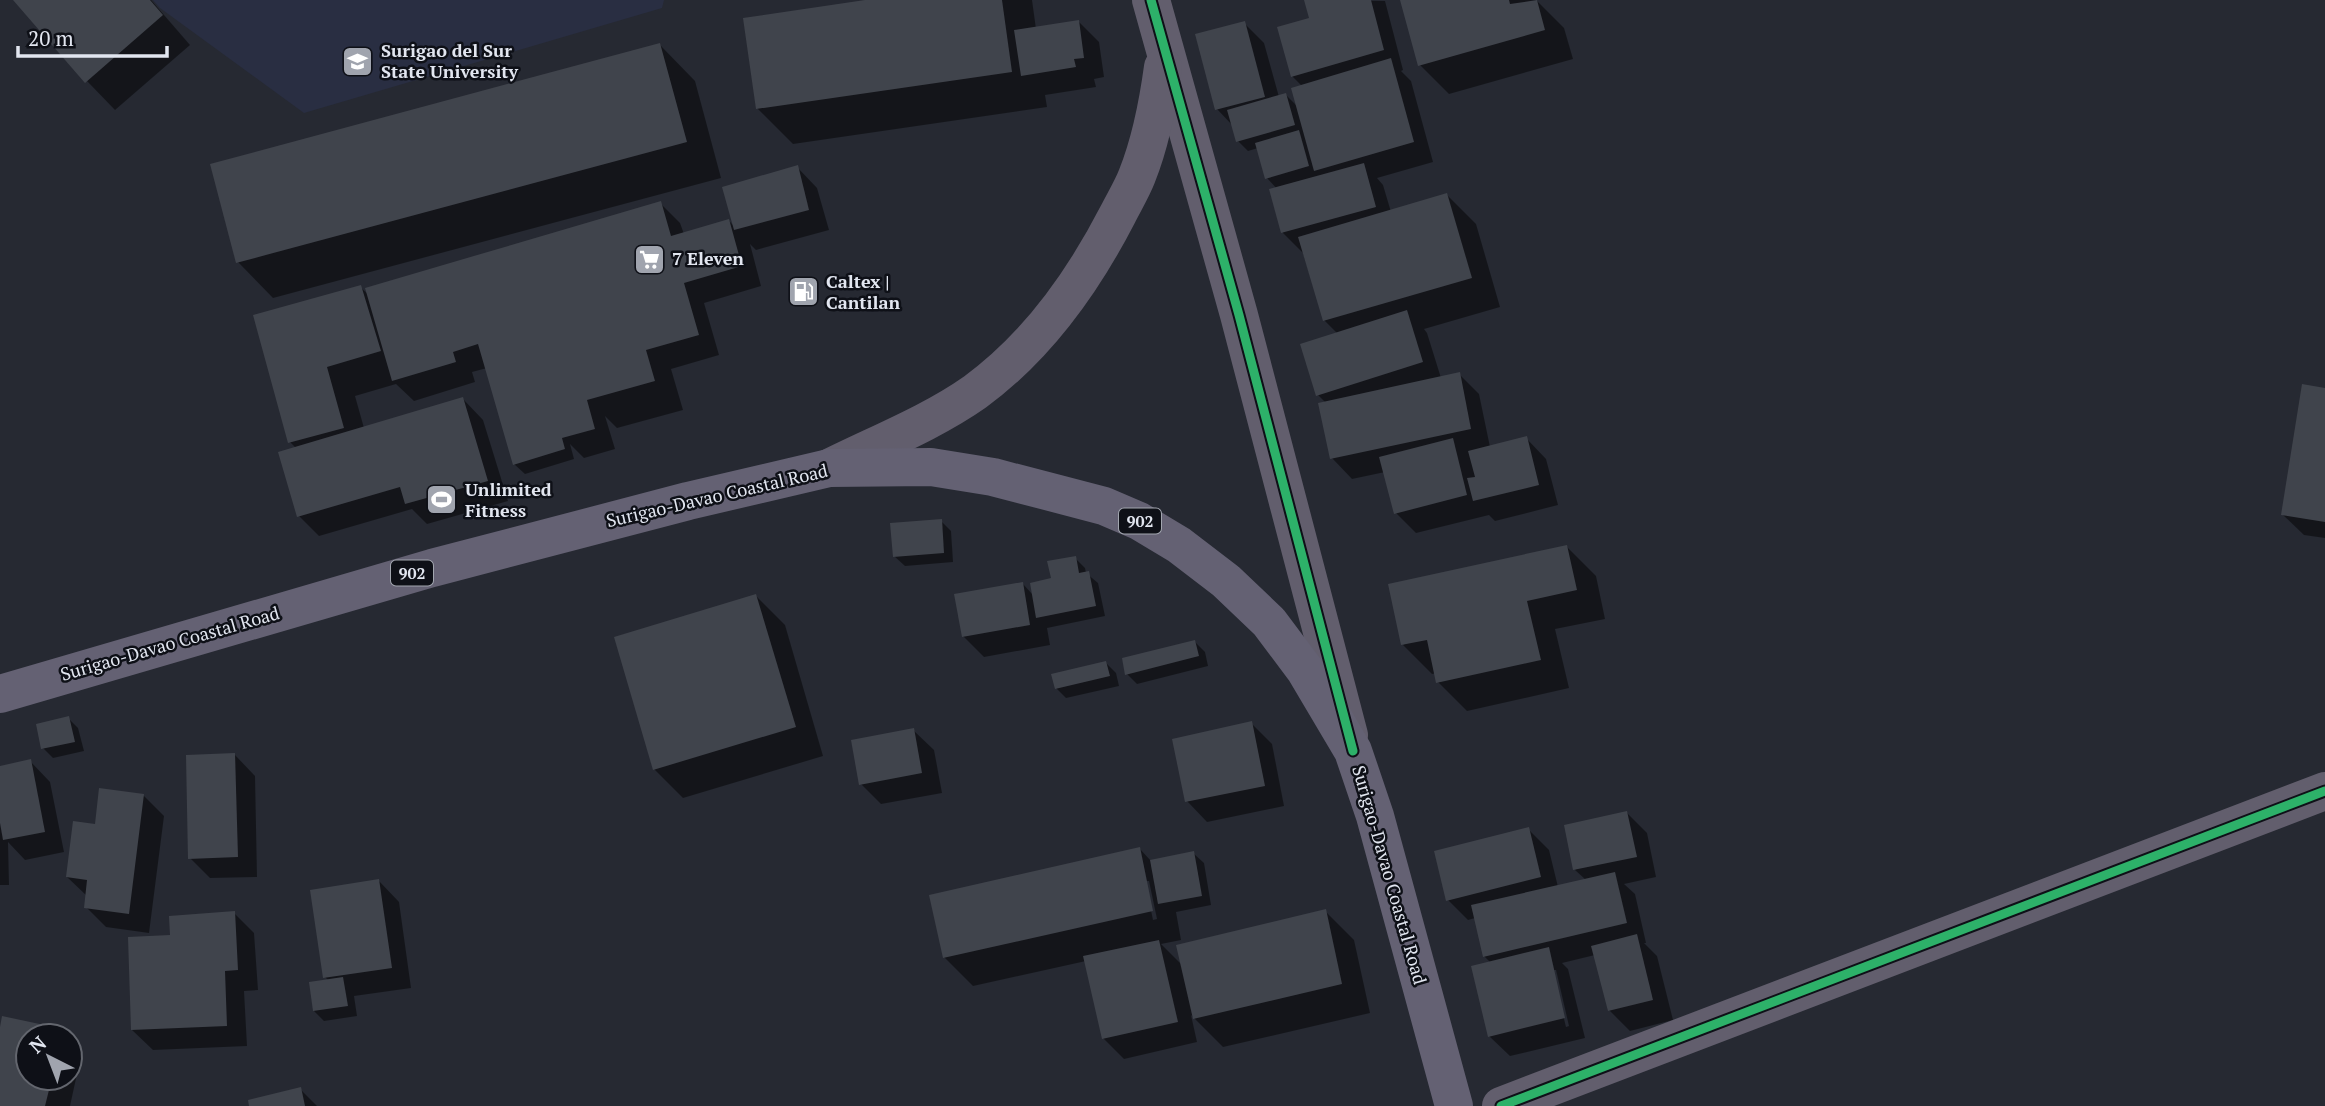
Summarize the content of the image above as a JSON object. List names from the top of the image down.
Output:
{
  "streets": {
    "highway": ["Surigao-Davao Coastal Road", "902"]
  },
  "places": {
    "school or university": ["Surigao del Sur State University"],
    "supermarket": ["7 Eleven"],
    "fuel station": ["Caltex | Cantilan"],
    "sports": ["Unlimited Fitness"]
  },
  "scale_bar": "20 m",
  "north": "top left"
}
